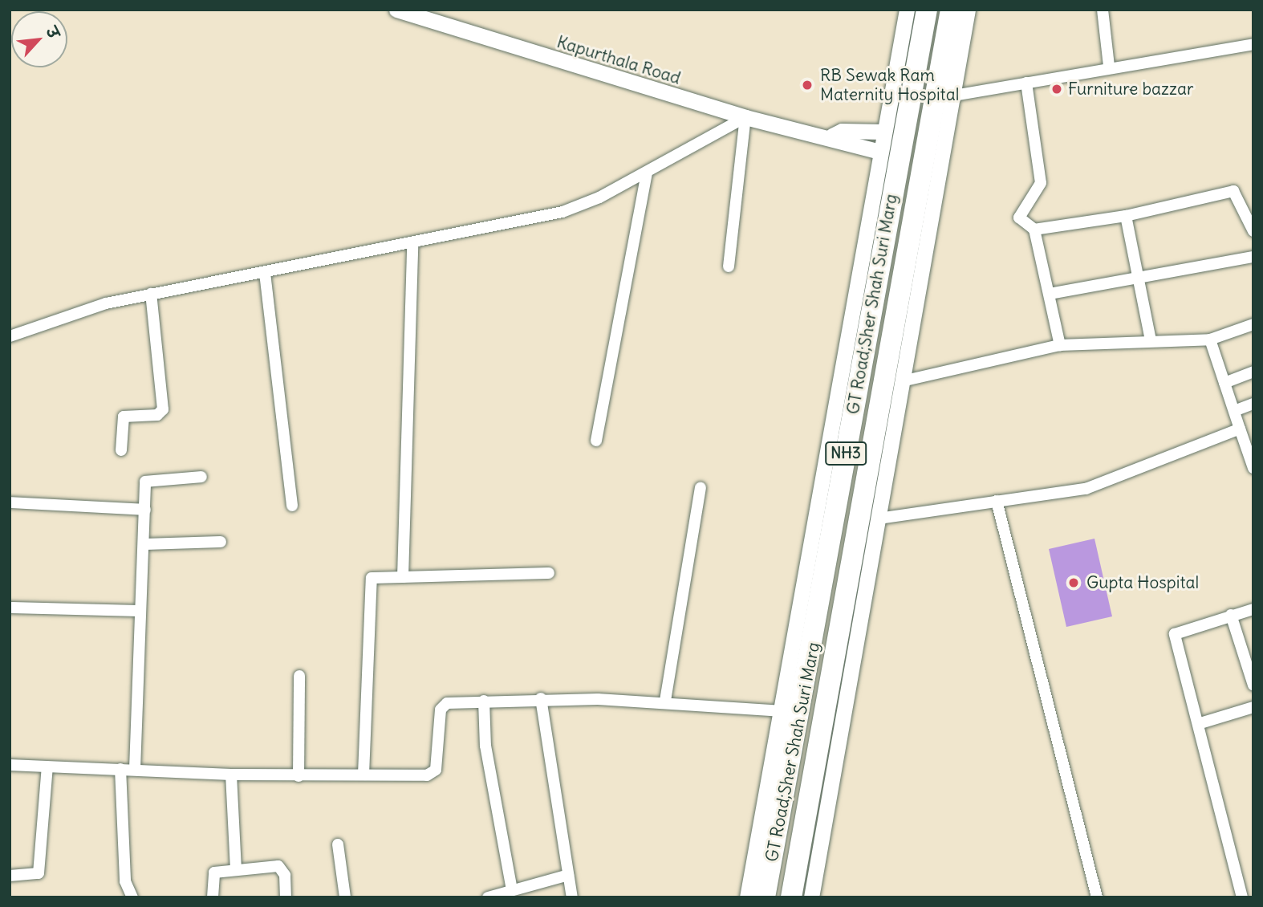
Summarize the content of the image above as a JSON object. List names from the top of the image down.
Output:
{
  "streets": {
    "highway": ["GT Road;Sher Shah Suri Marg", "NH3"],
    "main road": ["Kapurthala Road"]
  },
  "places": ["RB Sewak Ram Maternity Hospital", "Furniture bazzar", "Gupta Hospital"],
  "north": "top right"
}
